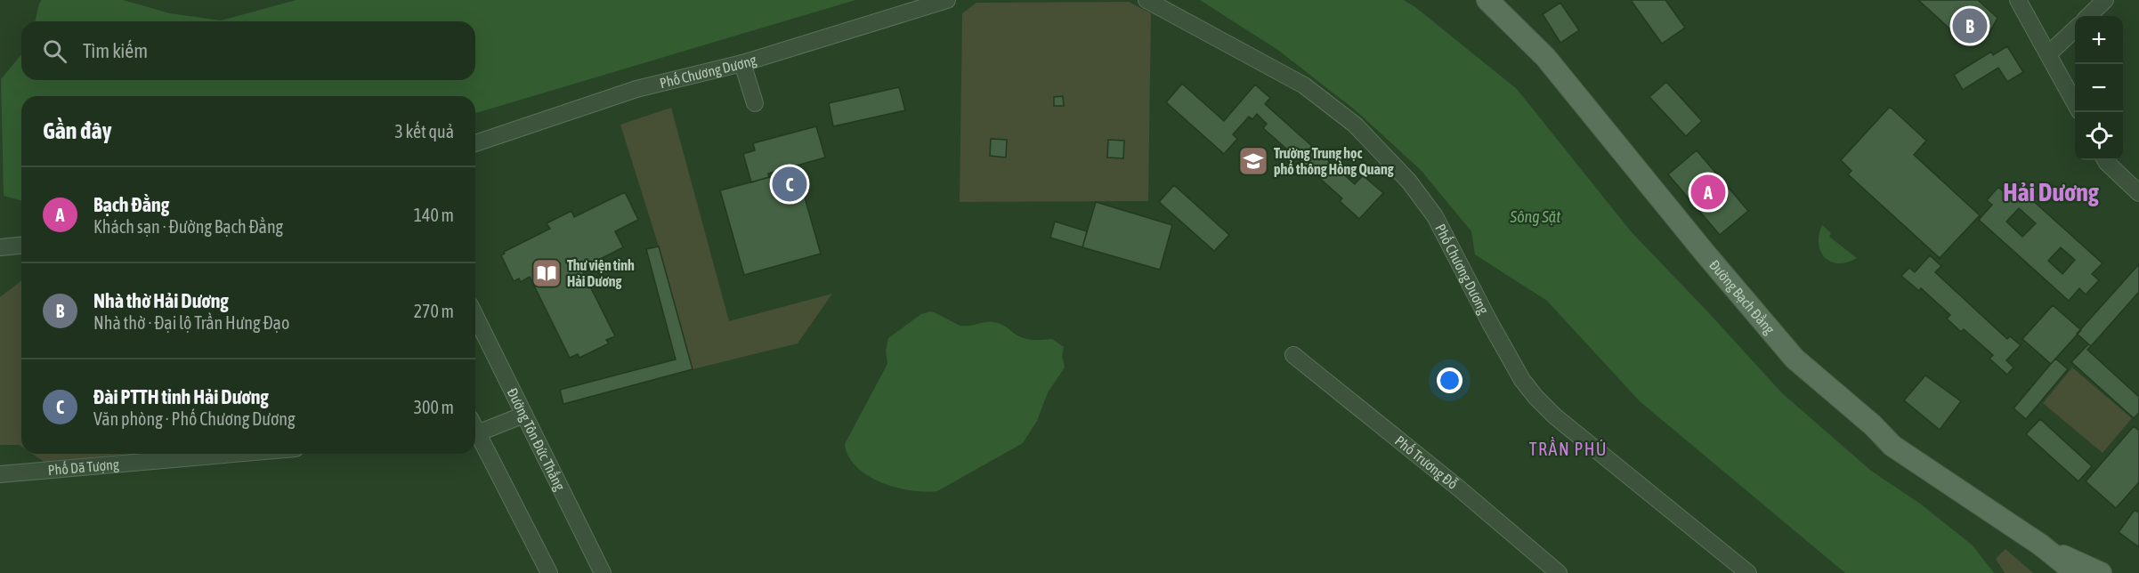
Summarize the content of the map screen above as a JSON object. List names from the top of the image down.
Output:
{
  "streets": {
    "main road": ["Đường Bạch Đằng"],
    "street": [
      "Phố Chương Dương",
      "Đường Tôn Đức Thắng",
      "Phố Trương Đỗ",
      "Phố Dã Tượng"
    ]
  },
  "districts": ["Hải Dương", "TRẦN PHÚ"],
  "water": ["Sông Sặt"],
  "places": {
    "school or university": ["Trường Trung học phổ thông Hồng Quang"],
    "library": ["Thư viện tỉnh Hải Dương"]
  },
  "page": {
    "pins": ["B", "C", "A"],
    "map_buttons": ["+", "−"],
    "search": "Tìm kiếm",
    "heading": ["Gần đây", "3 kết quả"],
    "list": [
      {
        "mark": "A",
        "name": "Bạch Đằng",
        "note": "Khách sạn · Đường Bạch Đằng",
        "value": "140 m"
      },
      {
        "mark": "B",
        "name": "Nhà thờ Hải Dương",
        "note": "Nhà thờ · Đại lộ Trần Hưng Đạo",
        "value": "270 m"
      },
      {
        "mark": "C",
        "name": "Đài PTTH tỉnh Hải Dương",
        "note": "Văn phòng · Phố Chương Dương",
        "value": "300 m"
      }
    ]
  }
}
